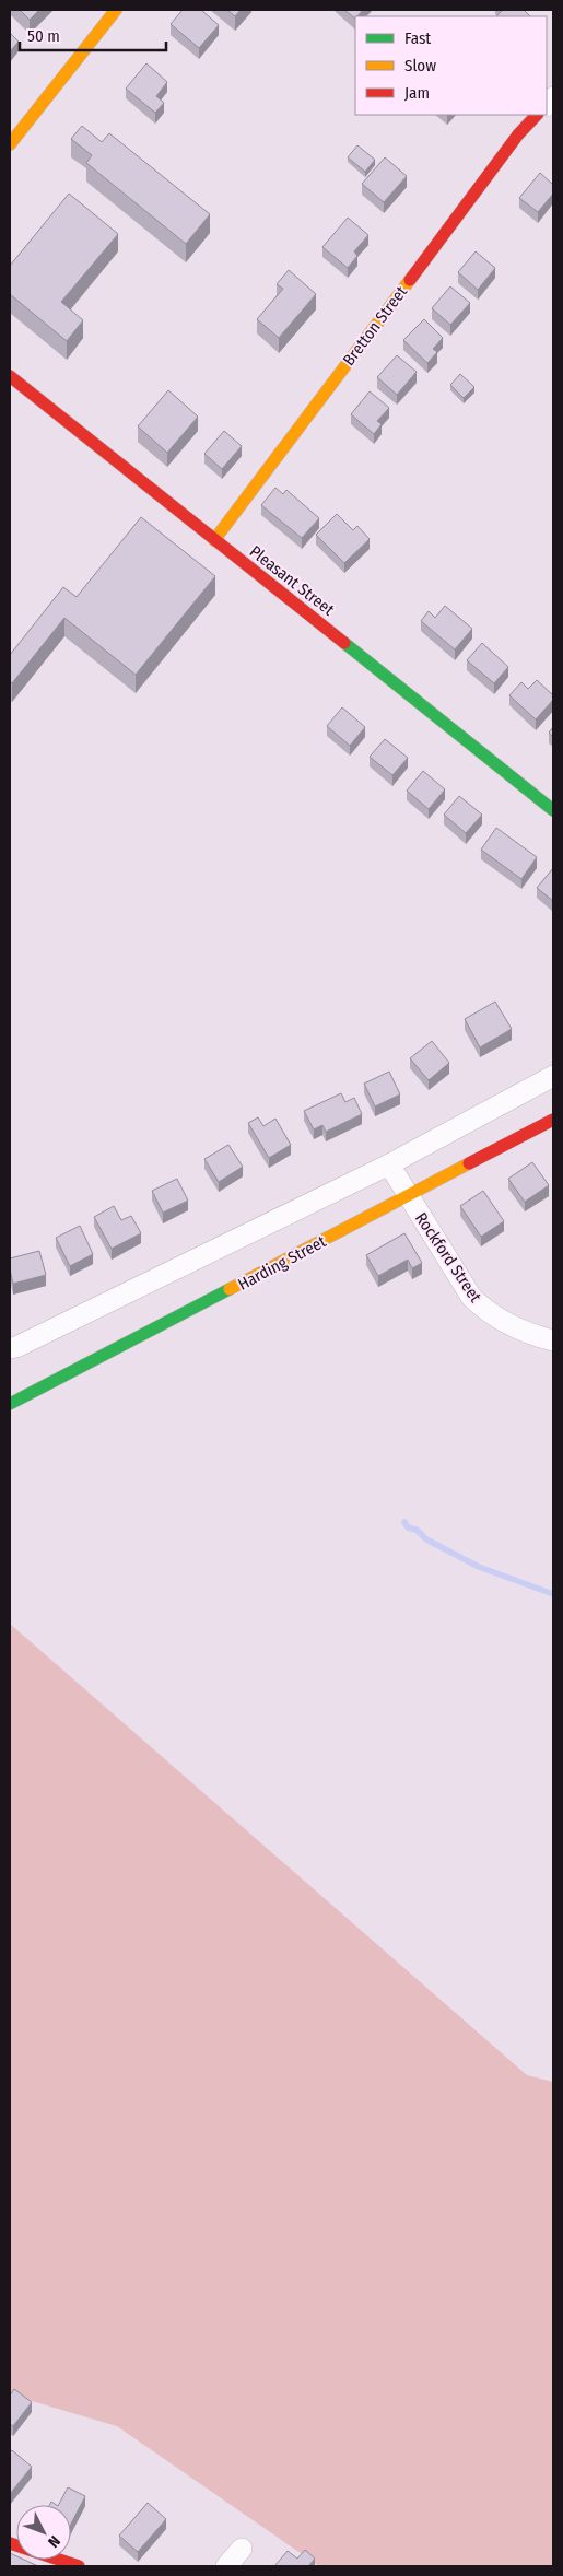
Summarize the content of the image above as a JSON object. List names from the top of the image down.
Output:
{
  "streets": {
    "street": [
      "Bretton Street",
      "Pleasant Street",
      "Rockford Street",
      "Harding Street"
    ]
  },
  "crossings": [
    ["Bretton Street", "Pleasant Street"],
    ["Rockford Street", "Harding Street"]
  ],
  "legend": ["Fast", "Slow", "Jam"],
  "scale_bar": "50 m",
  "north": "bottom right"
}
